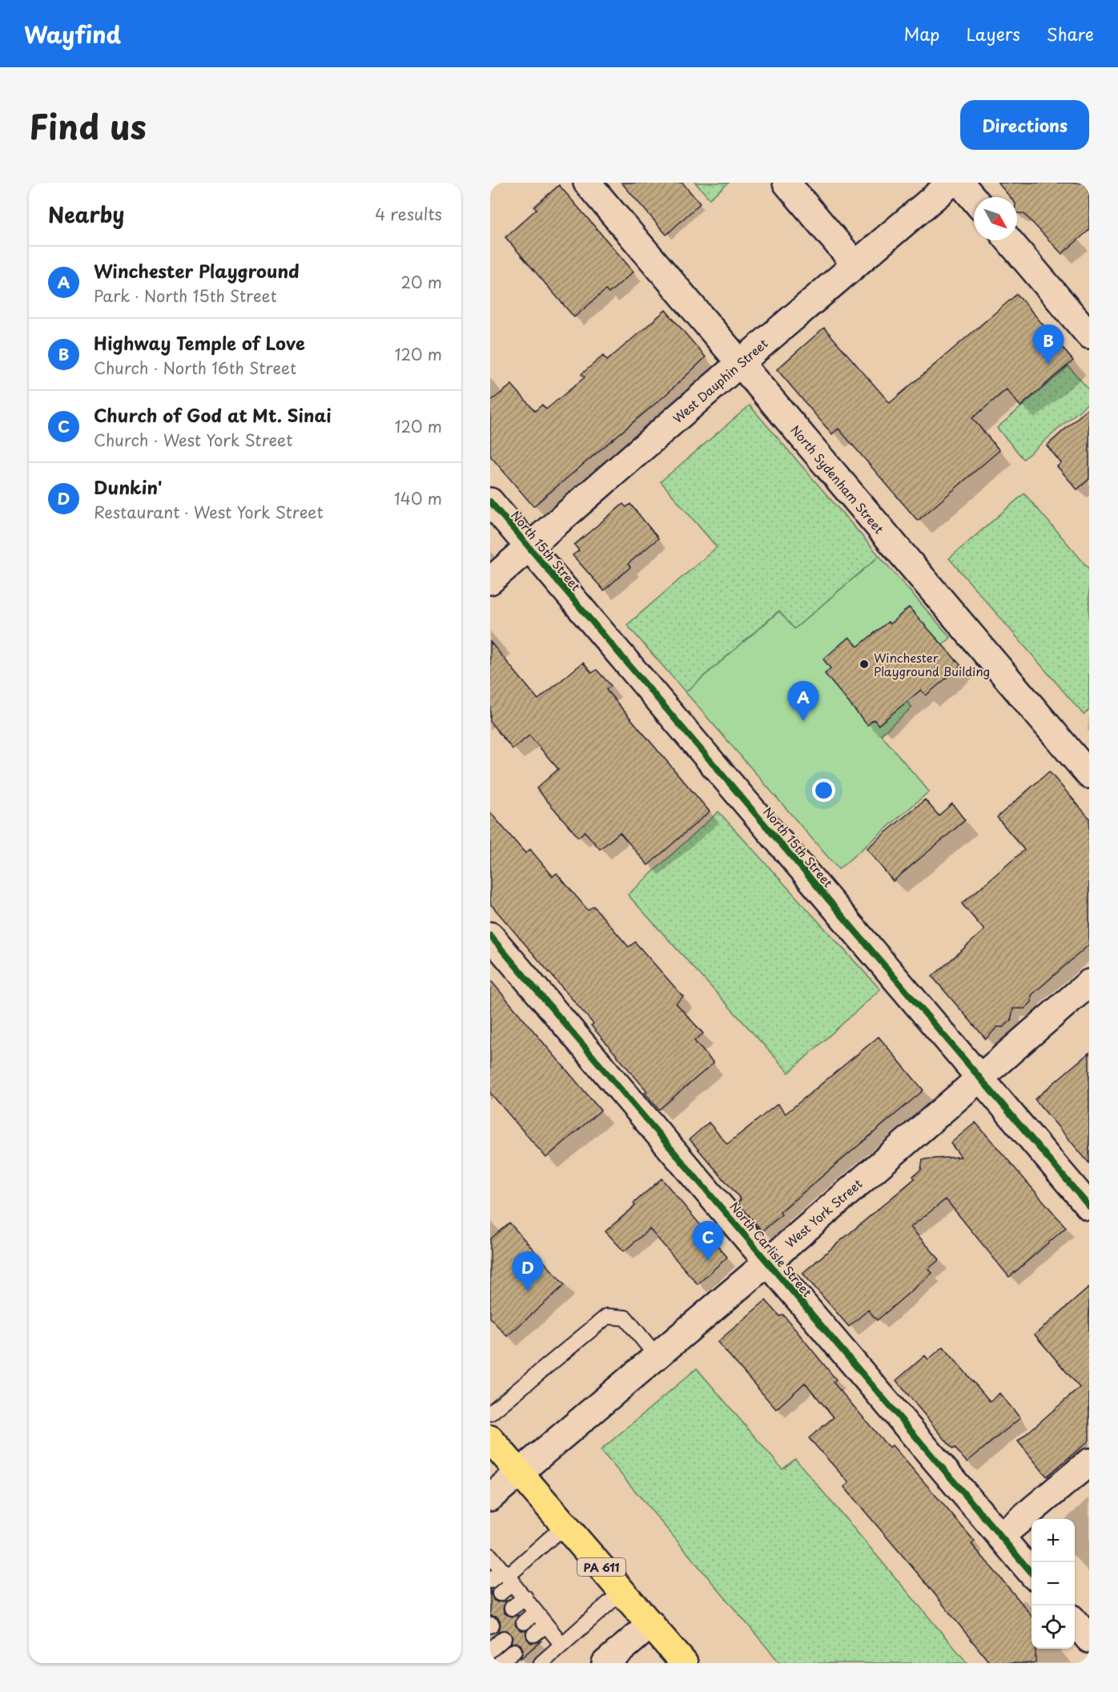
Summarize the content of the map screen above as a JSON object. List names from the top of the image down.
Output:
{
  "streets": {
    "main road": ["PA 611"],
    "street": [
      "West Dauphin Street",
      "North Sydenham Street",
      "North 15th Street",
      "West York Street",
      "North Carlisle Street"
    ]
  },
  "crossings": [
    ["West Dauphin Street", "North Sydenham Street"],
    ["West Dauphin Street", "North 15th Street"],
    ["North 15th Street", "West York Street"],
    ["West York Street", "North Carlisle Street"],
    ["West York Street", "PA 611"]
  ],
  "places": ["Winchester Playground Building"],
  "north": "bottom right",
  "page": {
    "header": "Wayfind",
    "nav": ["Map", "Layers", "Share"],
    "title": "Find us",
    "buttons": "Directions",
    "heading": ["Nearby", "4 results"],
    "list": [
      {
        "mark": "A",
        "name": "Winchester Playground",
        "note": "Park · North 15th Street",
        "value": "20 m"
      },
      {
        "mark": "B",
        "name": "Highway Temple of Love",
        "note": "Church · North 16th Street",
        "value": "120 m"
      },
      {
        "mark": "C",
        "name": "Church of God at Mt. Sinai",
        "note": "Church · West York Street",
        "value": "120 m"
      },
      {
        "mark": "D",
        "name": "Dunkin'",
        "note": "Restaurant · West York Street",
        "value": "140 m"
      }
    ],
    "pins": [
      "B",
      "A",
      "C",
      "D"
    ],
    "map_buttons": ["+", "−"]
  }
}
